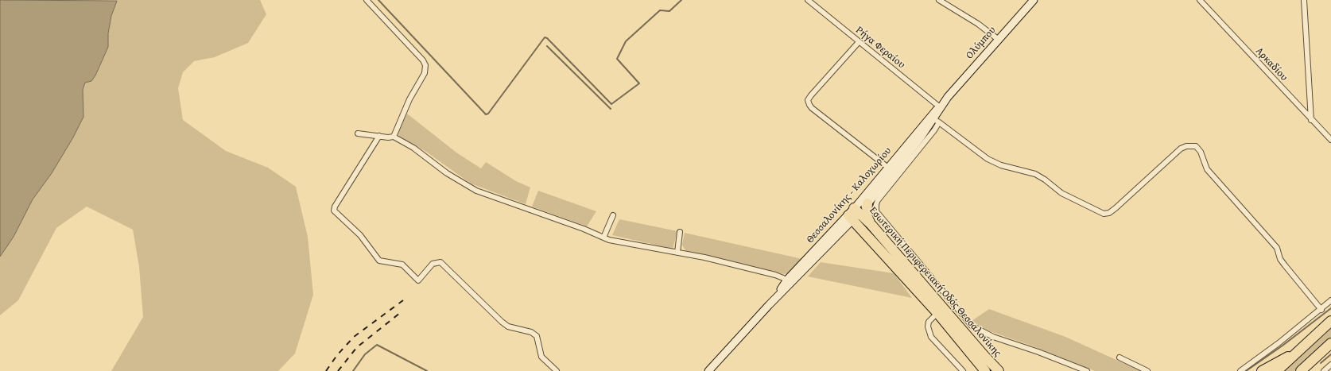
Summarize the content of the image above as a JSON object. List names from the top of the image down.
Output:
{
  "streets": {
    "highway": ["Εσωτερική Περιφερειακή Οδός Θεσσαλονίκης"],
    "main road": ["Ολύμπου", "Θεσσαλονίκης - Καλοχωρίου"],
    "street": ["Ρήγα Φεραίου", "Αρκαδίου"]
  },
  "crossings": [
    ["Ολύμπου", "Θεσσαλονίκης - Καλοχωρίου"],
    ["Ρήγα Φεραίου", "Θεσσαλονίκης - Καλοχωρίου"],
    ["Θεσσαλονίκης - Καλοχωρίου", "Εσωτερική Περιφερειακή Οδός Θεσσαλονίκης"]
  ]
}
